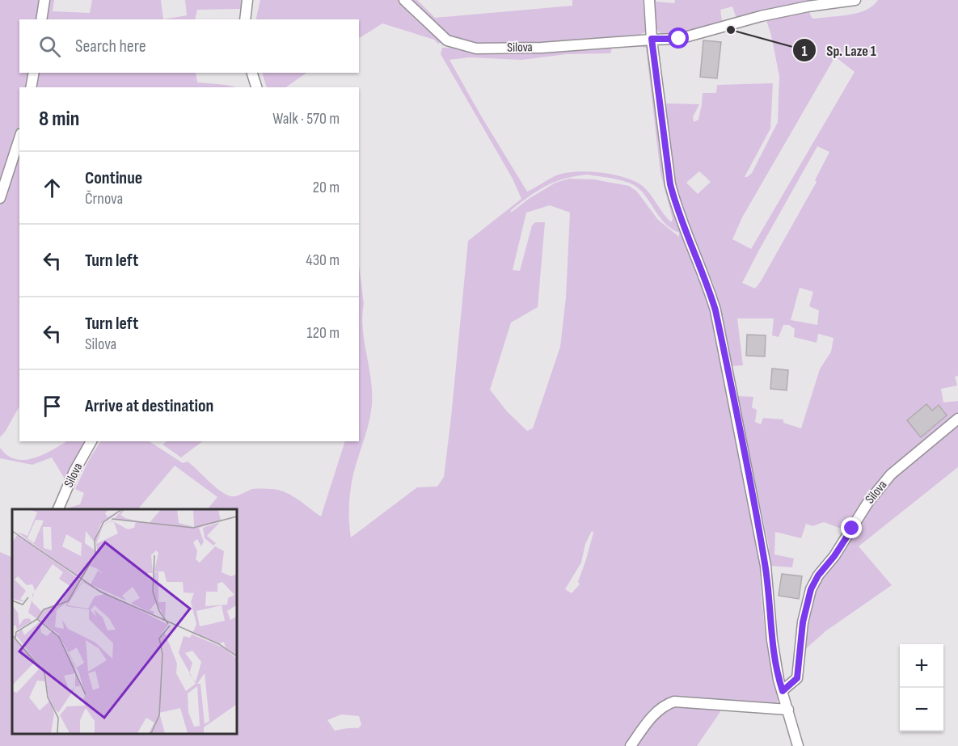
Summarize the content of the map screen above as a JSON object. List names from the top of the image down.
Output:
{
  "streets": {
    "street": ["Silova"]
  },
  "places": ["Sp. Laze 1"],
  "page": {
    "search": "Search here",
    "heading": ["8 min", "Walk · 570 m"],
    "list": [
      ["Continue", "Črnova", "20 m"],
      ["Turn left", "430 m"],
      ["Turn left", "Silova", "120 m"],
      "Arrive at destination"
    ],
    "map_buttons": ["+", "−"]
  }
}
